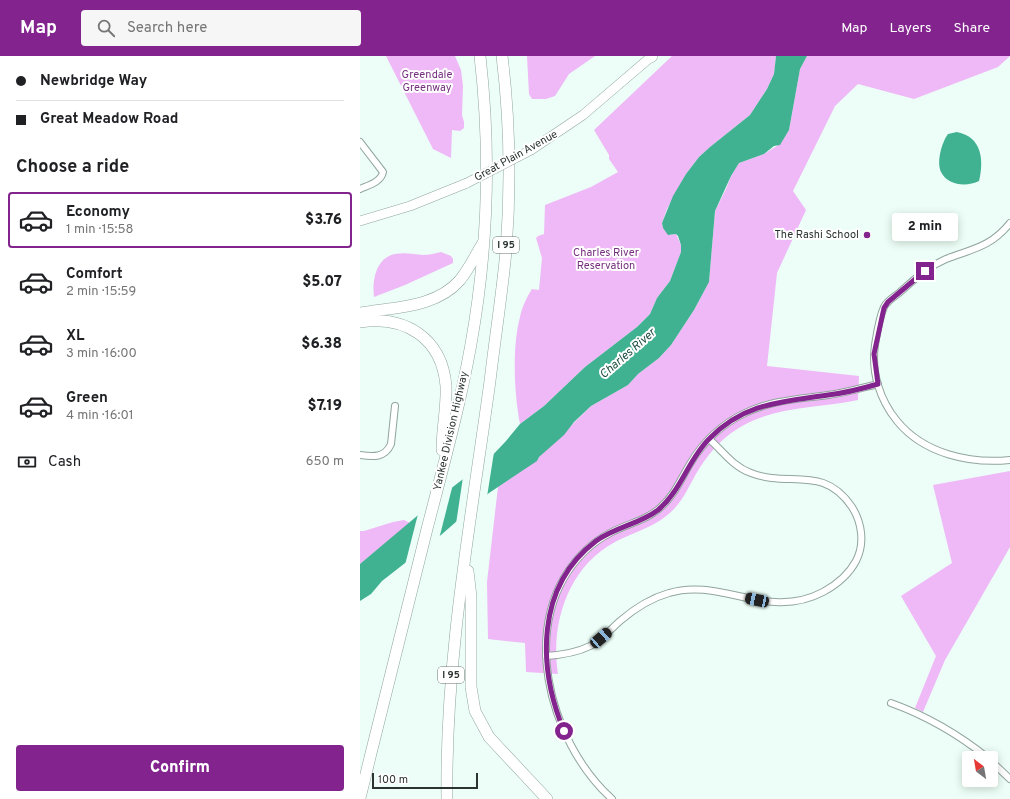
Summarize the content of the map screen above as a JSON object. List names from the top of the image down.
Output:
{
  "streets": {
    "highway": ["I 95", "Yankee Division Highway"],
    "main road": ["Great Plain Avenue"]
  },
  "water": ["Charles River"],
  "parks": ["Greendale Greenway", "Charles River Reservation"],
  "places": ["The Rashi School"],
  "scale_bar": "100 m",
  "north": "top left",
  "page": {
    "header": "Map",
    "search": "Search here",
    "nav": ["Map", "Layers", "Share"],
    "banner": ["Newbridge Way", "Great Meadow Road"],
    "heading": "Choose a ride",
    "list": [
      {
        "name": "Economy",
        "note": "1 min · 15:58",
        "value": "$3.76"
      },
      {
        "name": "Comfort",
        "note": "2 min · 15:59",
        "value": "$5.07"
      },
      {
        "name": "XL",
        "note": "3 min · 16:00",
        "value": "$6.38"
      },
      {
        "name": "Green",
        "note": "4 min · 16:01",
        "value": "$7.19"
      }
    ],
    "bubble": "2 min",
    "pay": ["Cash", "650 m"],
    "buttons": "Confirm",
    "scale": "100 m"
  }
}
